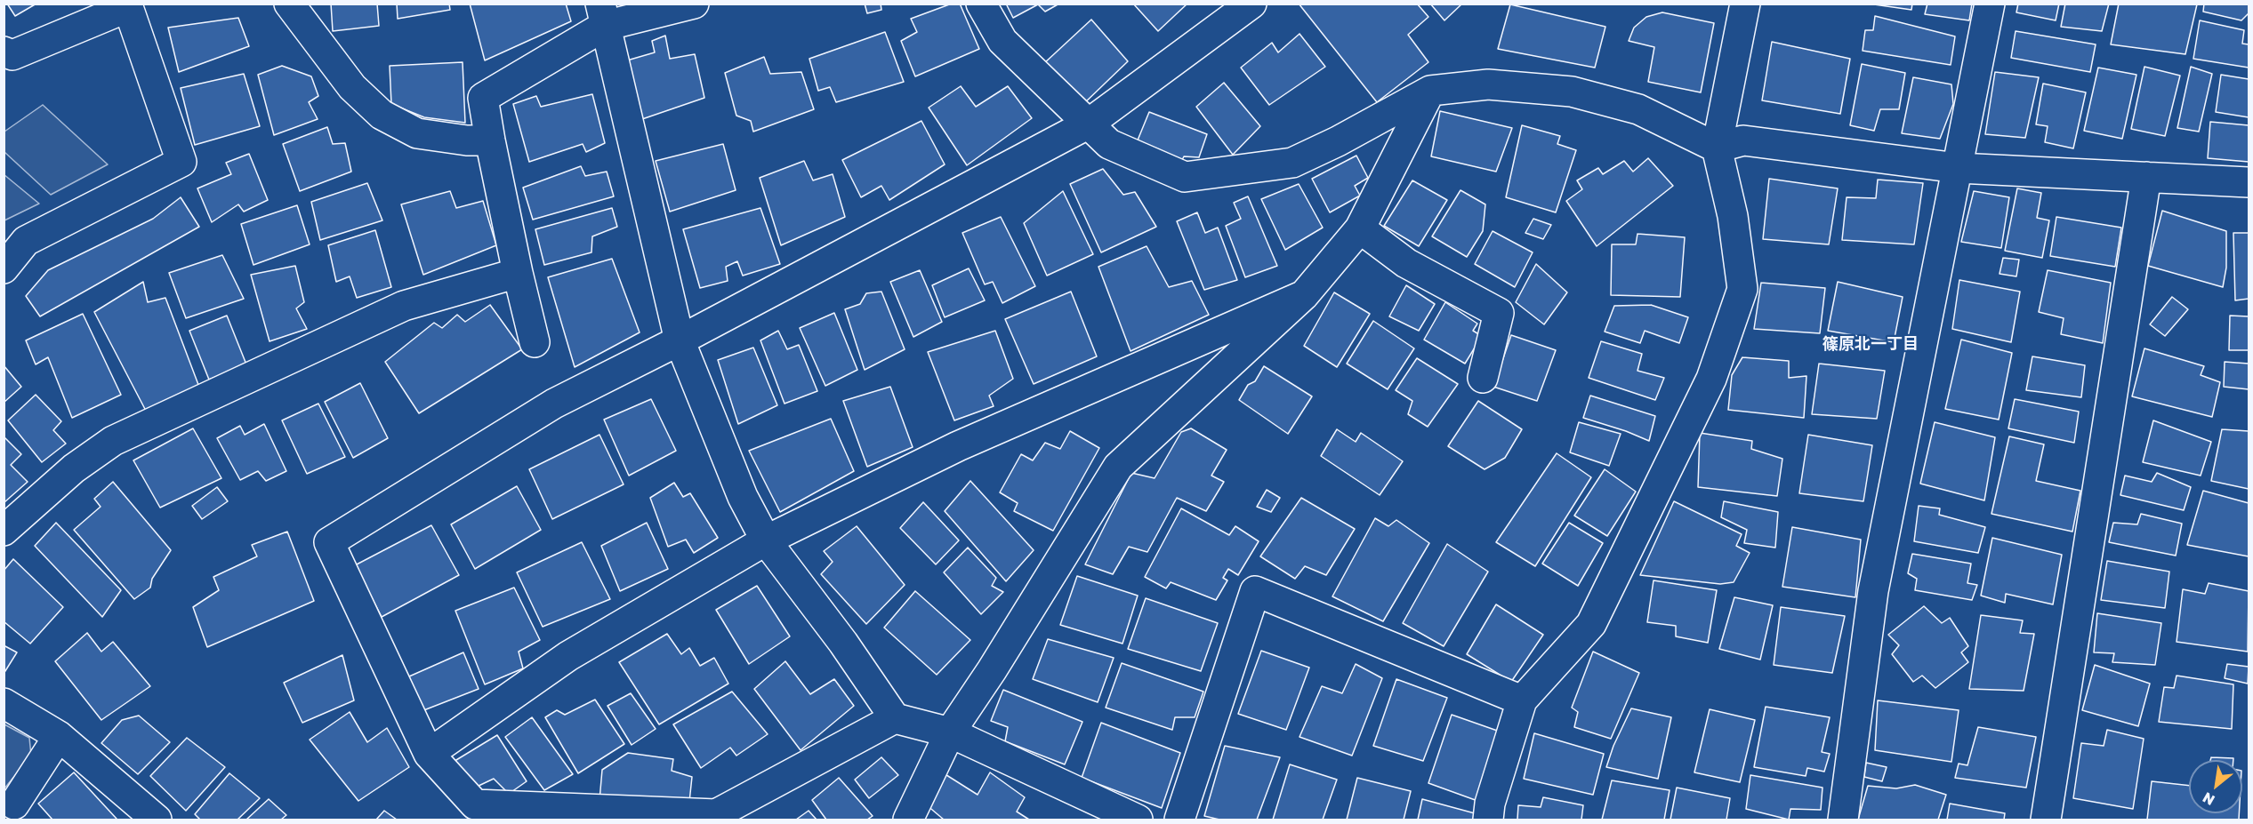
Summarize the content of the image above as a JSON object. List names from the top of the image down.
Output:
{
  "districts": ["篠原北一丁目"],
  "north": "bottom left"
}
